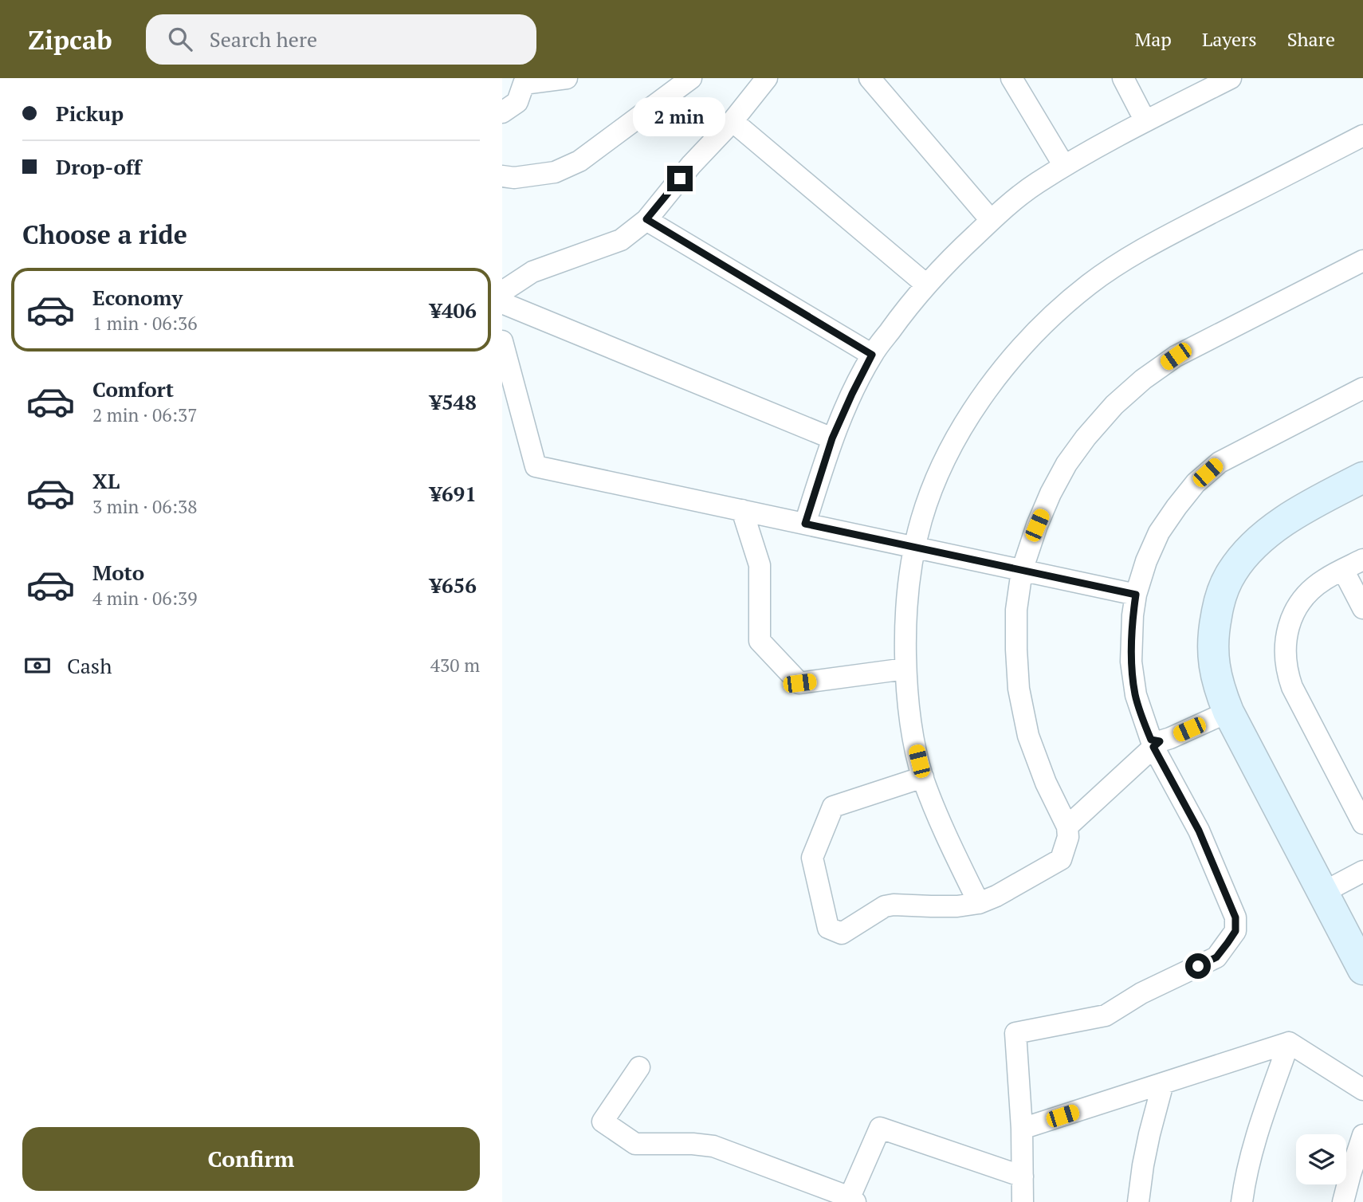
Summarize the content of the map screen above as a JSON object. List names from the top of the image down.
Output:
{
  "page": {
    "header": "Zipcab",
    "search": "Search here",
    "nav": ["Map", "Layers", "Share"],
    "banner": ["Pickup", "Drop-off"],
    "bubble": "2 min",
    "heading": "Choose a ride",
    "list": [
      {
        "name": "Economy",
        "note": "1 min · 06:36",
        "value": "¥406"
      },
      {
        "name": "Comfort",
        "note": "2 min · 06:37",
        "value": "¥548"
      },
      {
        "name": "XL",
        "note": "3 min · 06:38",
        "value": "¥691"
      },
      {
        "name": "Moto",
        "note": "4 min · 06:39",
        "value": "¥656"
      }
    ],
    "pay": ["Cash", "430 m"],
    "buttons": "Confirm"
  }
}
